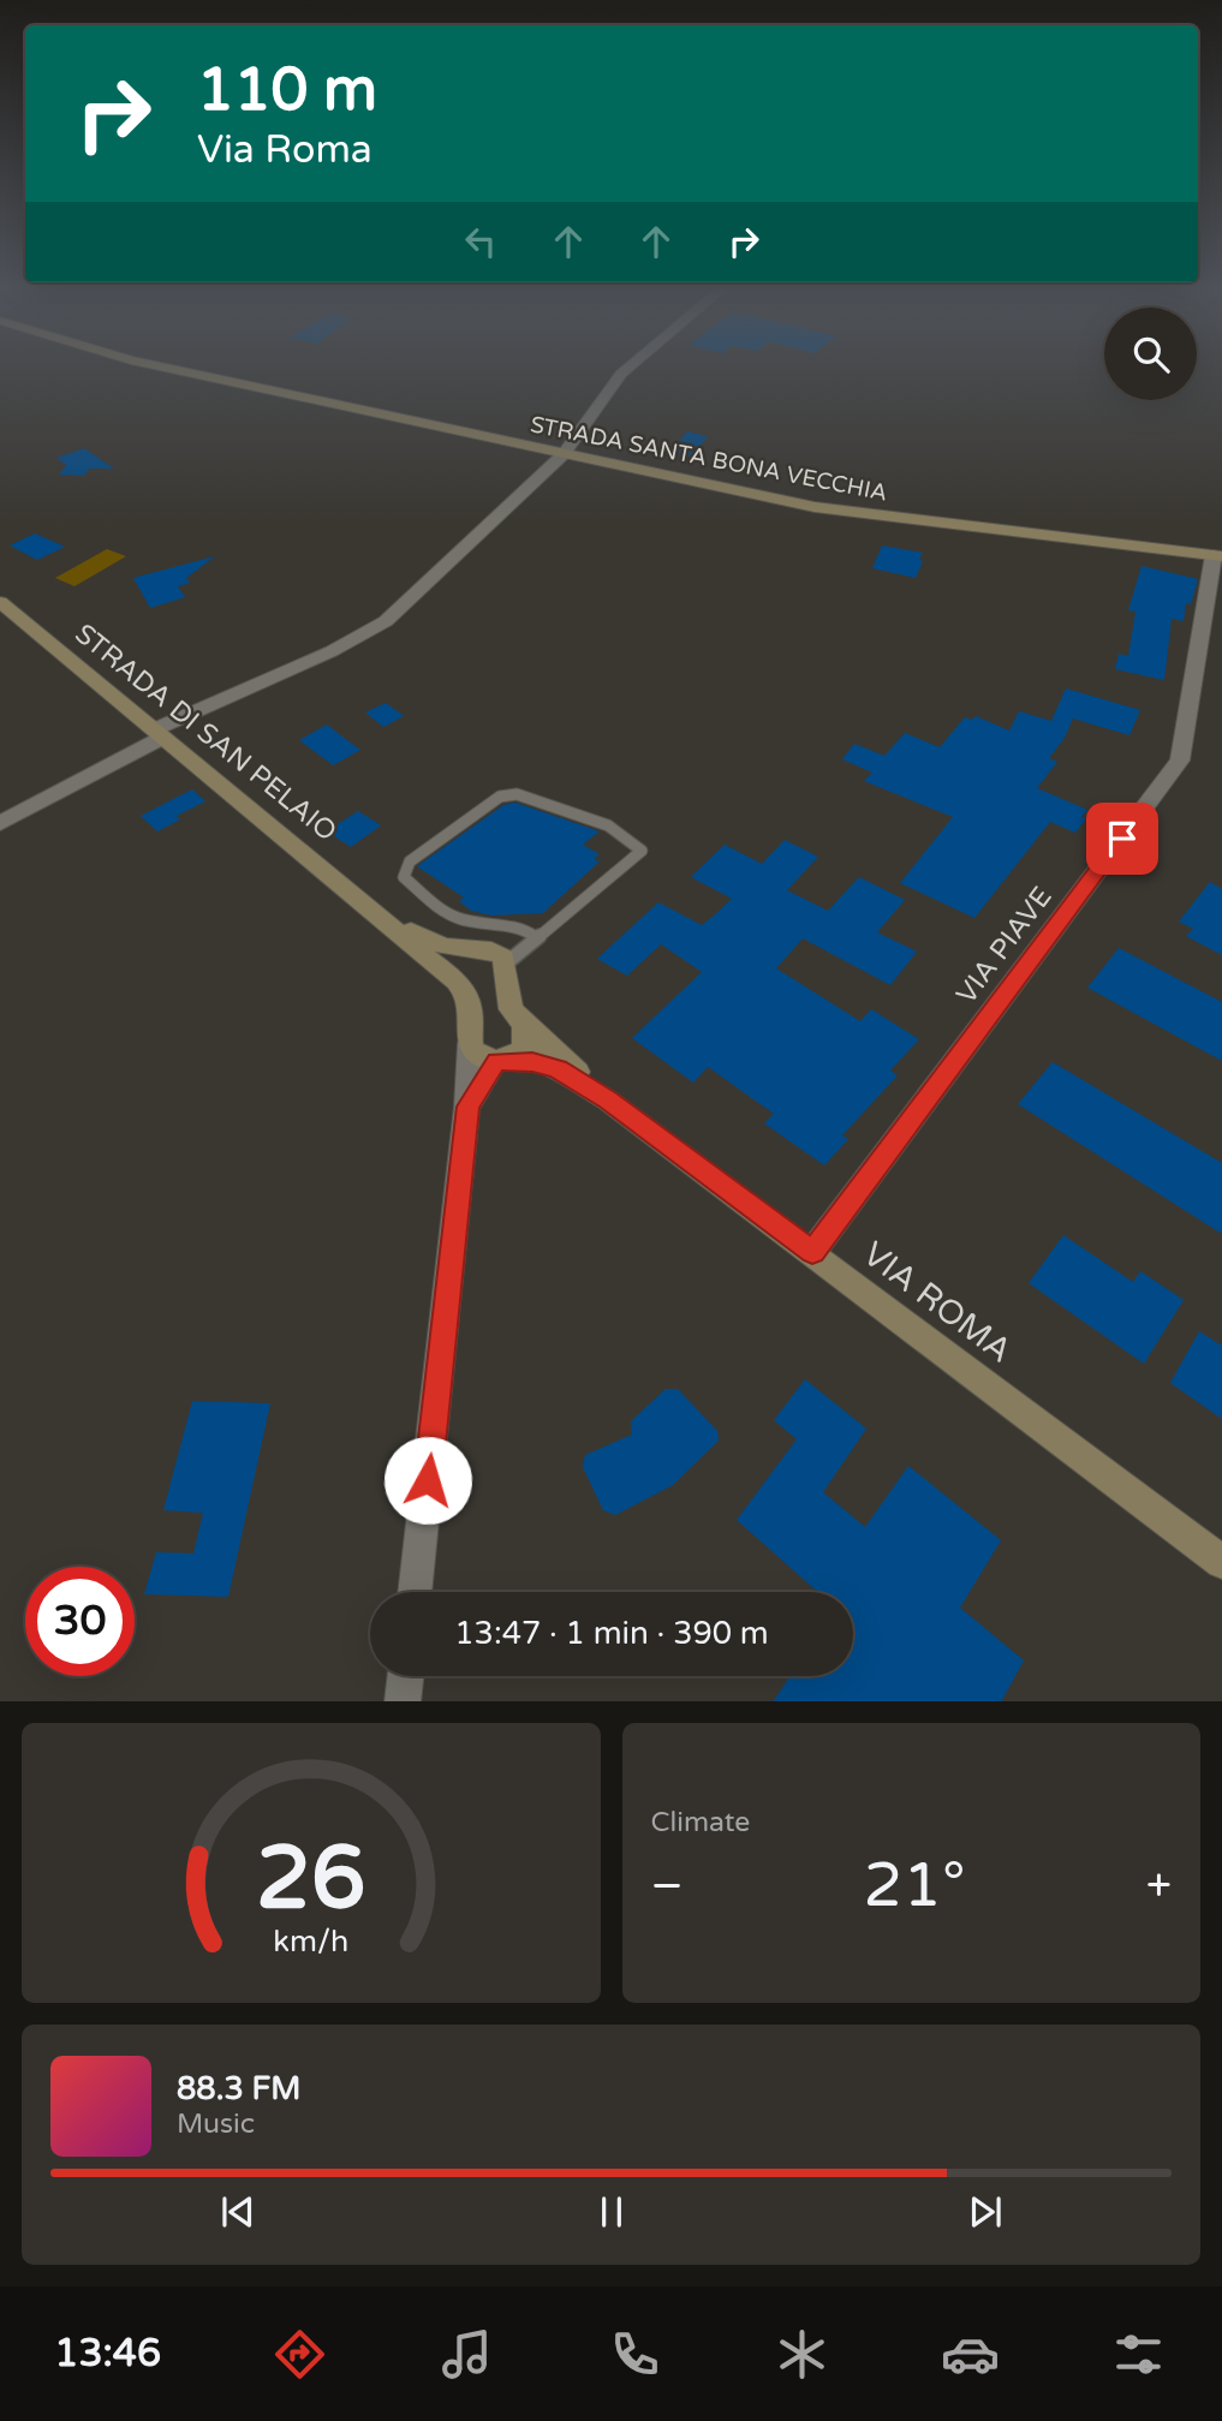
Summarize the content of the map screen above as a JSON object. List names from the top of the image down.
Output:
{
  "streets": {
    "street": [
      "STRADA SANTA BONA VECCHIA",
      "STRADA DI SAN PELAIO",
      "VIA PIAVE",
      "VIA ROMA"
    ]
  },
  "crossings": [
    ["STRADA SANTA BONA VECCHIA", "VIA PIAVE"],
    ["VIA PIAVE", "VIA ROMA"]
  ],
  "page": {
    "turn": ["110 m", "Via Roma"],
    "limit": "30",
    "trip": "13:47 · 1 min · 390 m",
    "tile": "Climate",
    "heat": ["−", "21°", "+"],
    "song": ["88.3 FM", "Music"],
    "tabs": "13:46",
    "gauge": ["26", "km/h"]
  }
}
